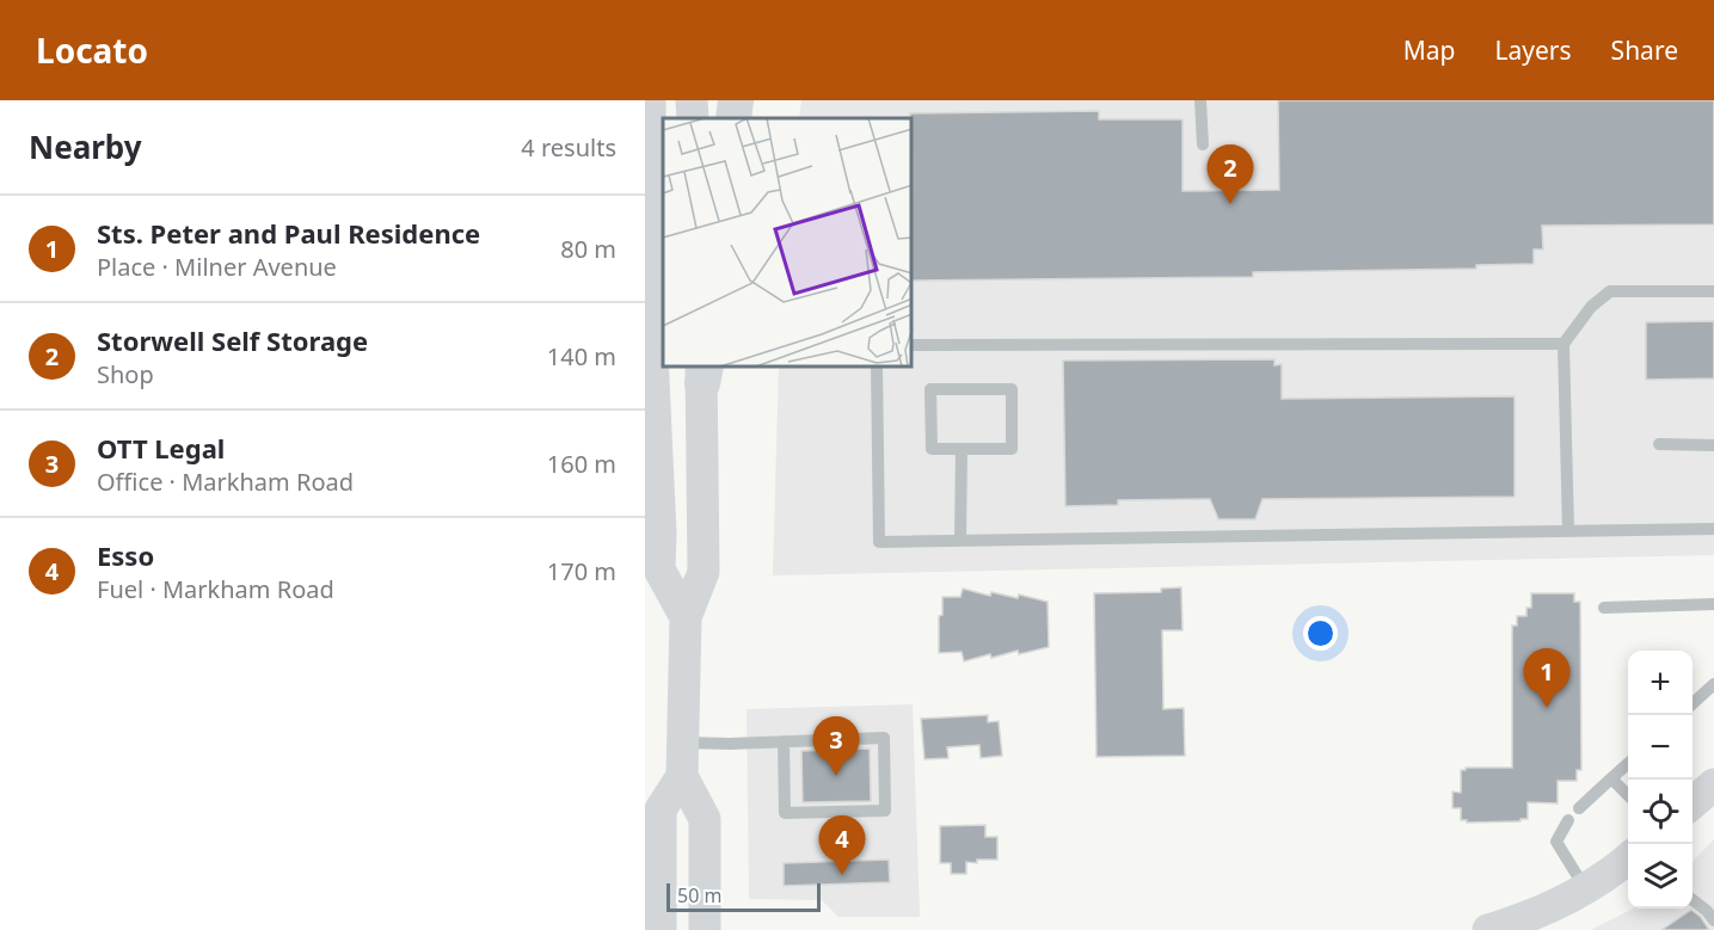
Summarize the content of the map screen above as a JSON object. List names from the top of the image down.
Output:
{
  "scale_bar": "50 m",
  "page": {
    "header": "Locato",
    "nav": ["Map", "Layers", "Share"],
    "heading": ["Nearby", "4 results"],
    "pins": [
      "2",
      "1",
      "3",
      "4"
    ],
    "list": [
      {
        "mark": "1",
        "name": "Sts. Peter and Paul Residence",
        "note": "Place · Milner Avenue",
        "value": "80 m"
      },
      {
        "mark": "2",
        "name": "Storwell Self Storage",
        "note": "Shop",
        "value": "140 m"
      },
      {
        "mark": "3",
        "name": "OTT Legal",
        "note": "Office · Markham Road",
        "value": "160 m"
      },
      {
        "mark": "4",
        "name": "Esso",
        "note": "Fuel · Markham Road",
        "value": "170 m"
      }
    ],
    "map_buttons": ["+", "−"],
    "scale": "50 m"
  }
}
